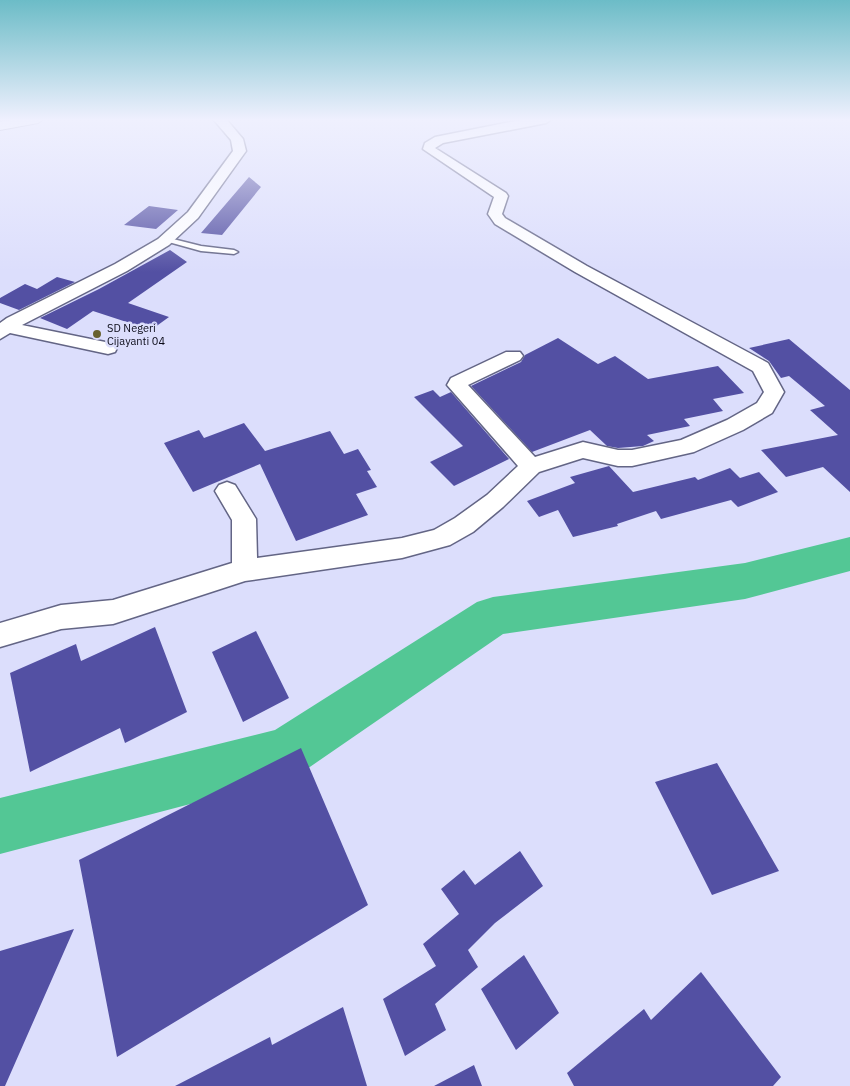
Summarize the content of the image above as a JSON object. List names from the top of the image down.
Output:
{
  "places": ["SD Negeri Cijayanti 04"]
}
